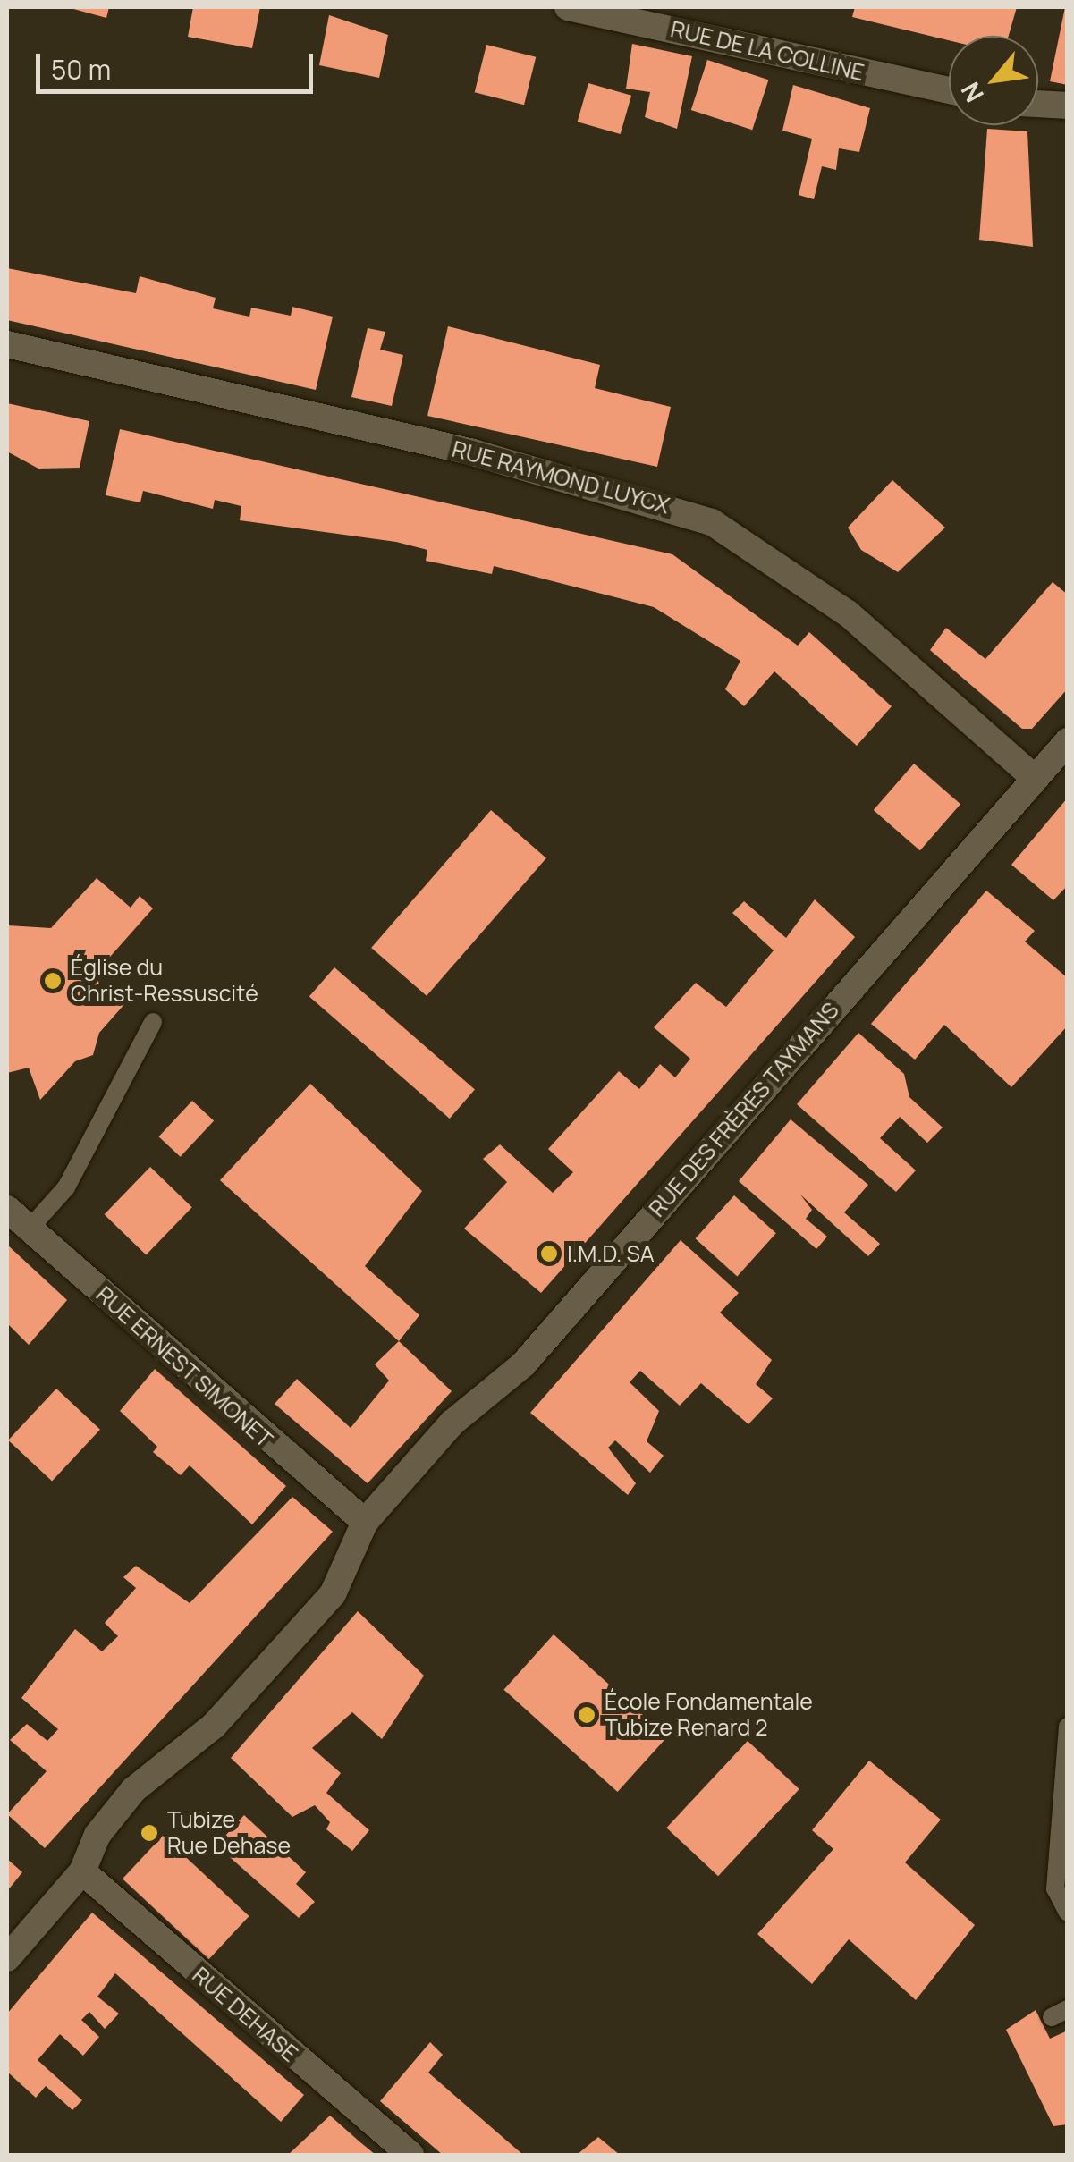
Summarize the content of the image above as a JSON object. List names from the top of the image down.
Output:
{
  "streets": {
    "street": [
      "RUE DE LA COLLINE",
      "RUE RAYMOND LUYCX",
      "RUE DES FRÈRES TAYMANS",
      "RUE ERNEST SIMONET",
      "RUE DEHASE"
    ]
  },
  "crossings": [
    ["RUE RAYMOND LUYCX", "RUE DES FRÈRES TAYMANS"],
    ["RUE DES FRÈRES TAYMANS", "RUE ERNEST SIMONET"],
    ["RUE DES FRÈRES TAYMANS", "RUE DEHASE"]
  ],
  "places": [
    "Église du Christ-Ressuscité",
    "I.M.D. SA",
    "École Fondamentale Tubize Renard 2",
    "Tubize Rue Dehase"
  ],
  "scale_bar": "50 m",
  "north": "bottom left"
}
